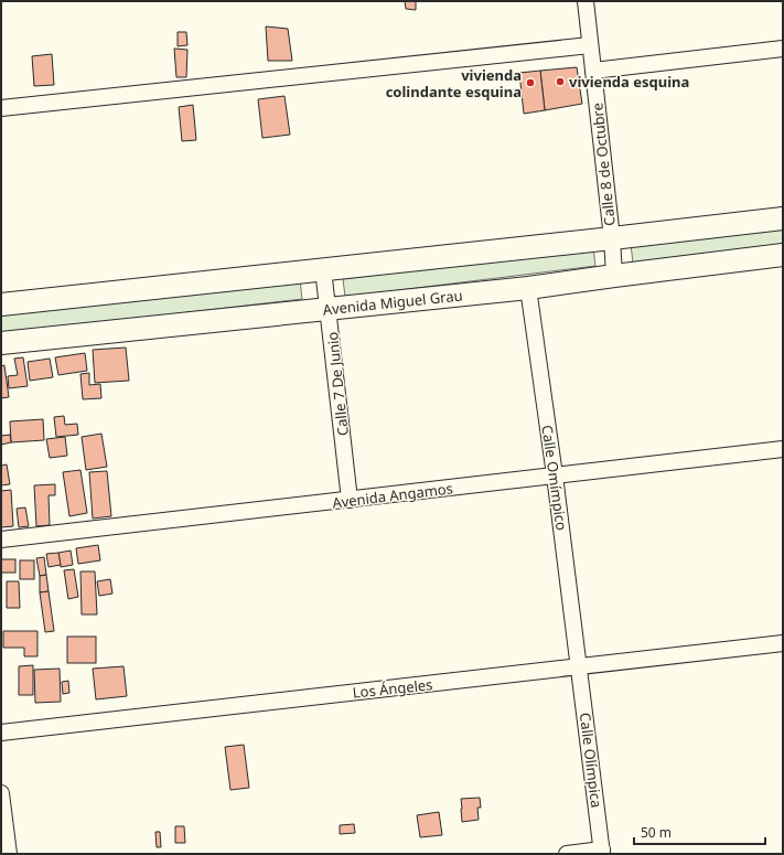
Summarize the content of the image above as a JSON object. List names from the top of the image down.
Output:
{
  "streets": {
    "street": [
      "Calle 8 de Octubre",
      "Avenida Miguel Grau",
      "Calle 7 De Junio",
      "Calle Omímpico",
      "Avenida Angamos",
      "Los Ángeles",
      "Calle Olímpica"
    ]
  },
  "crossings": [
    ["Calle 8 de Octubre", "Avenida Miguel Grau"],
    ["Avenida Miguel Grau", "Calle 7 De Junio"],
    ["Avenida Miguel Grau", "Calle Omímpico"],
    ["Calle 7 De Junio", "Avenida Angamos"],
    ["Calle Omímpico", "Avenida Angamos"],
    ["Calle Omímpico", "Los Ángeles"],
    ["Calle Omímpico", "Calle Olímpica"],
    ["Los Ángeles", "Calle Olímpica"]
  ],
  "places": ["vivienda esquina", "vivienda colindante esquina"],
  "scale_bar": "50 m"
}
